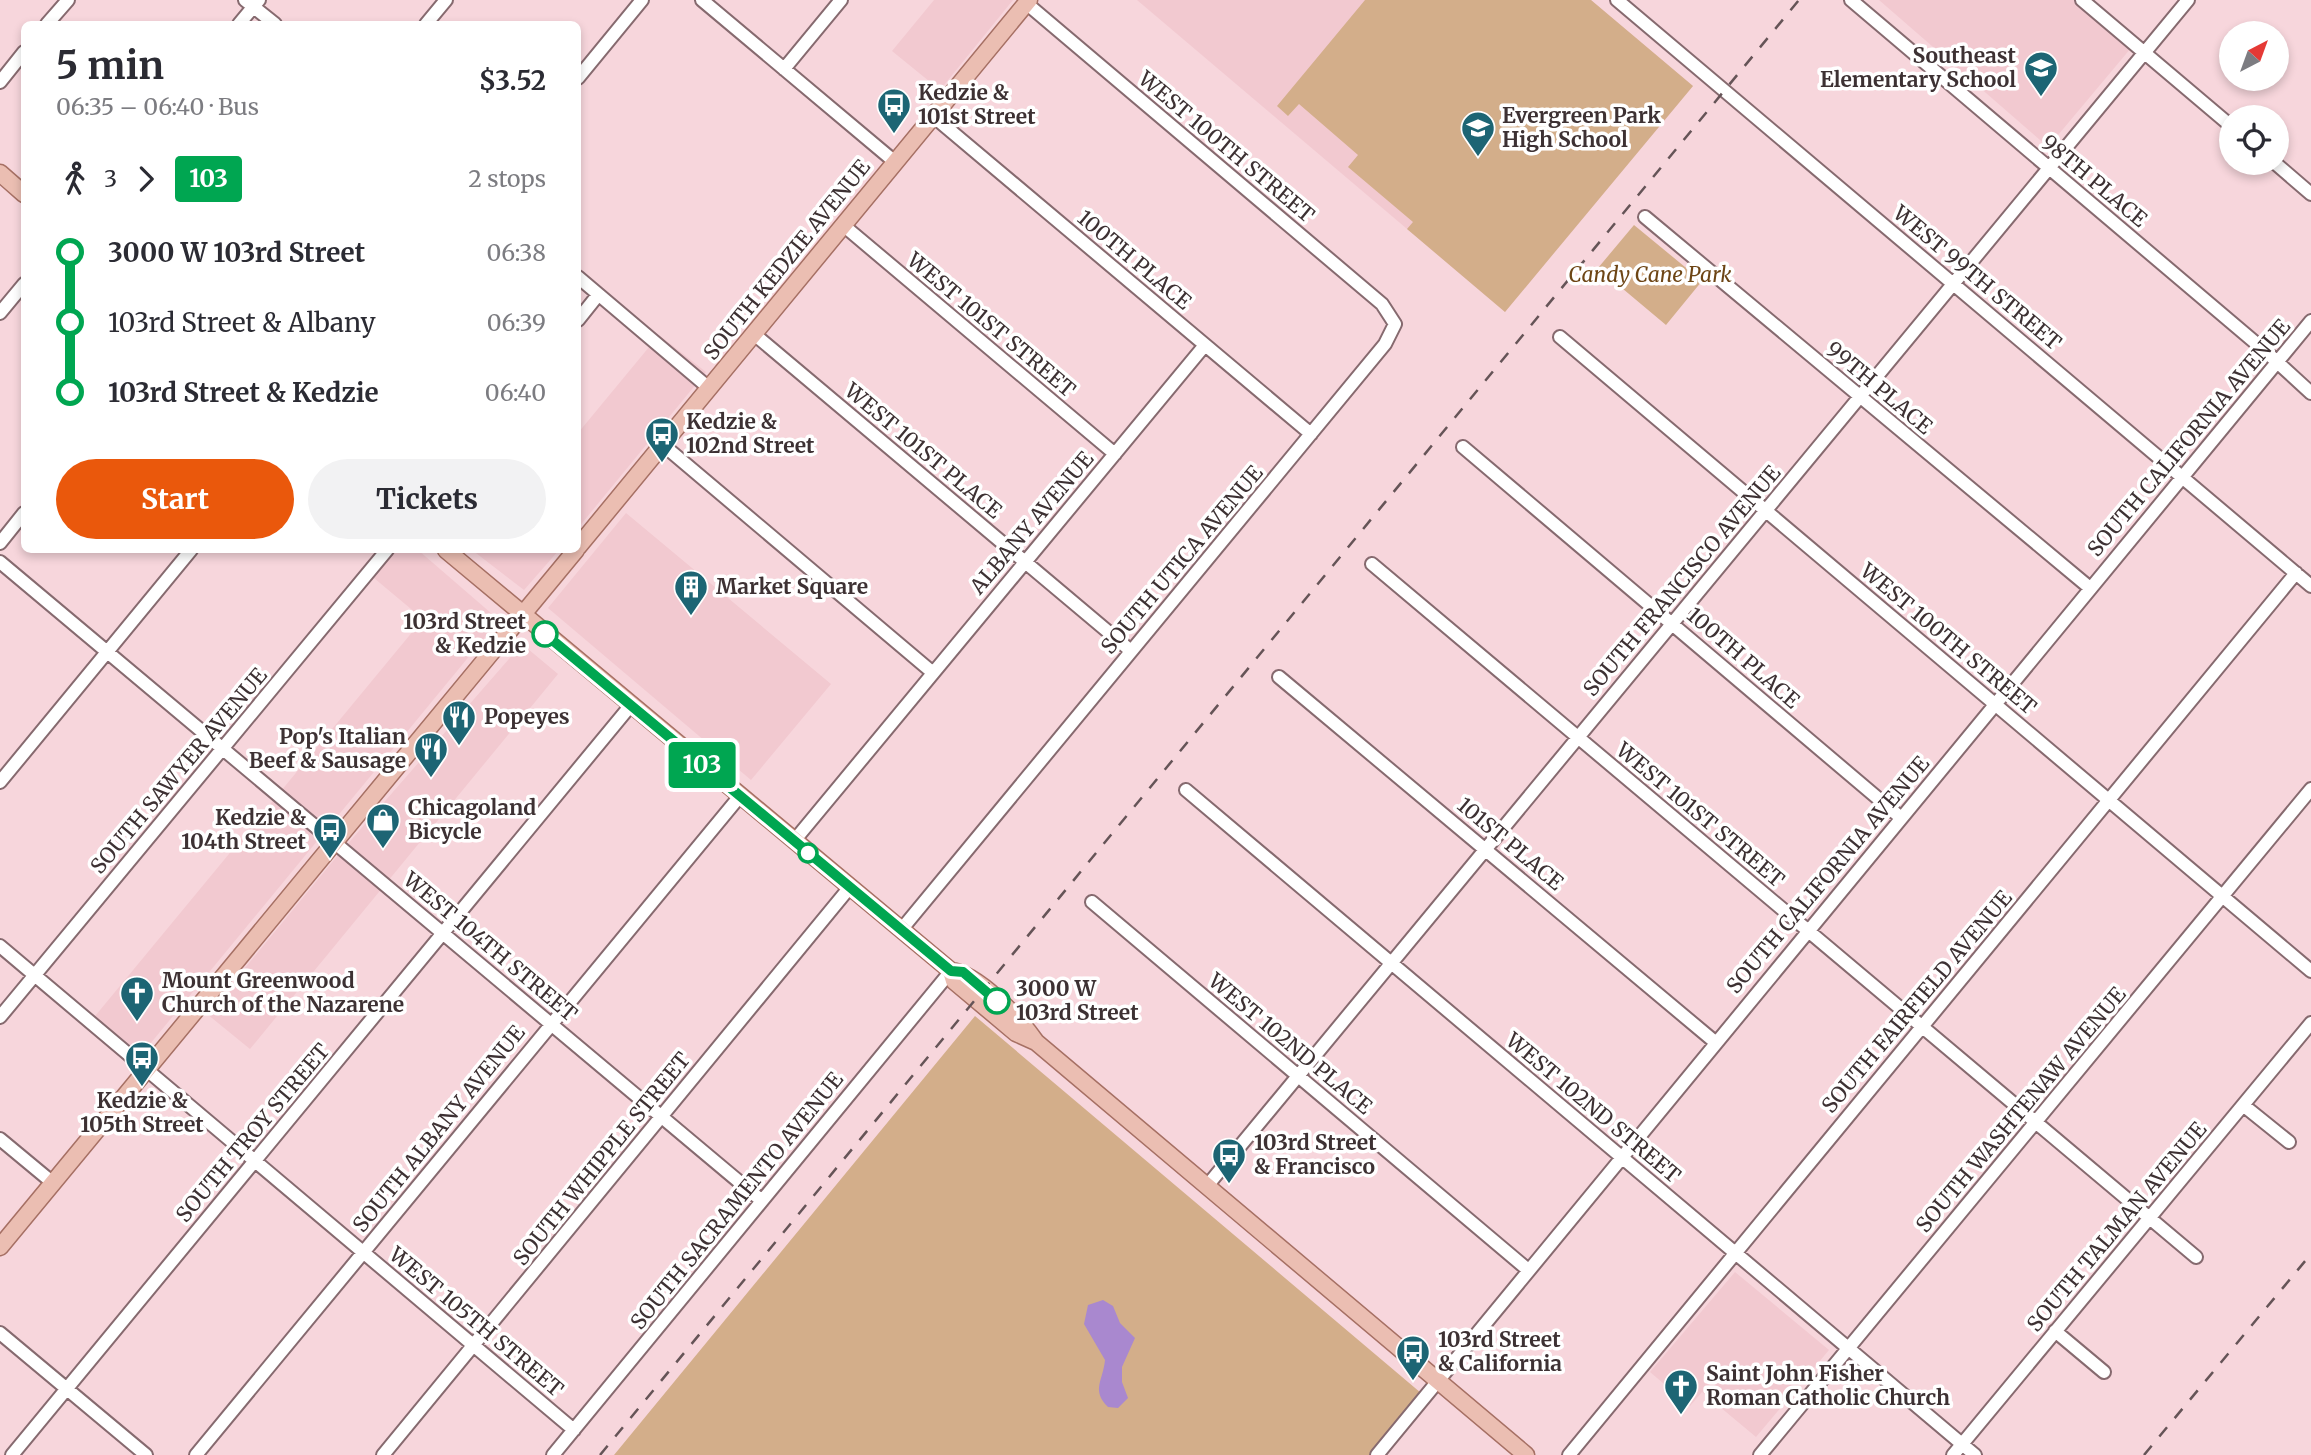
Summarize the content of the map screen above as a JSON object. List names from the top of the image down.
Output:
{
  "streets": {
    "main road": ["SOUTH KEDZIE AVENUE"],
    "street": [
      "WEST 100TH STREET",
      "98TH PLACE",
      "100TH PLACE",
      "WEST 99TH STREET",
      "WEST 101ST STREET",
      "99TH PLACE",
      "SOUTH CALIFORNIA AVENUE",
      "WEST 101ST PLACE",
      "ALBANY AVENUE",
      "SOUTH UTICA AVENUE",
      "SOUTH FRANCISCO AVENUE",
      "SOUTH SAWYER AVENUE",
      "101ST PLACE",
      "WEST 104TH STREET",
      "SOUTH FAIRFIELD AVENUE",
      "WEST 102ND PLACE",
      "WEST 102ND STREET",
      "SOUTH WASHTENAW AVENUE",
      "SOUTH ALBANY AVENUE",
      "SOUTH TROY STREET",
      "SOUTH WHIPPLE STREET",
      "SOUTH SACRAMENTO AVENUE",
      "SOUTH TALMAN AVENUE",
      "WEST 105TH STREET"
    ]
  },
  "crossings": [
    ["WEST 100TH STREET", "SOUTH KEDZIE AVENUE"],
    ["WEST 100TH STREET", "SOUTH CALIFORNIA AVENUE"],
    ["WEST 100TH STREET", "SOUTH UTICA AVENUE"],
    ["WEST 100TH STREET", "SOUTH FRANCISCO AVENUE"],
    ["WEST 100TH STREET", "SOUTH FAIRFIELD AVENUE"],
    ["WEST 100TH STREET", "SOUTH WASHTENAW AVENUE"],
    ["98TH PLACE", "SOUTH CALIFORNIA AVENUE"],
    ["98TH PLACE", "SOUTH FRANCISCO AVENUE"],
    ["SOUTH KEDZIE AVENUE", "100TH PLACE"],
    ["SOUTH KEDZIE AVENUE", "WEST 101ST STREET"],
    ["SOUTH KEDZIE AVENUE", "WEST 101ST PLACE"],
    ["SOUTH KEDZIE AVENUE", "WEST 104TH STREET"],
    ["SOUTH KEDZIE AVENUE", "WEST 105TH STREET"],
    ["100TH PLACE", "SOUTH CALIFORNIA AVENUE"],
    ["100TH PLACE", "ALBANY AVENUE"],
    ["100TH PLACE", "SOUTH UTICA AVENUE"],
    ["100TH PLACE", "SOUTH FRANCISCO AVENUE"],
    ["WEST 99TH STREET", "SOUTH CALIFORNIA AVENUE"],
    ["WEST 99TH STREET", "SOUTH FRANCISCO AVENUE"],
    ["WEST 99TH STREET", "SOUTH FAIRFIELD AVENUE"],
    ["WEST 101ST STREET", "SOUTH CALIFORNIA AVENUE"],
    ["WEST 101ST STREET", "ALBANY AVENUE"],
    ["WEST 101ST STREET", "SOUTH FRANCISCO AVENUE"],
    ["WEST 101ST STREET", "SOUTH FAIRFIELD AVENUE"],
    ["WEST 101ST STREET", "SOUTH WASHTENAW AVENUE"],
    ["WEST 101ST STREET", "SOUTH TALMAN AVENUE"],
    ["99TH PLACE", "SOUTH CALIFORNIA AVENUE"],
    ["99TH PLACE", "SOUTH FRANCISCO AVENUE"],
    ["SOUTH CALIFORNIA AVENUE", "101ST PLACE"],
    ["SOUTH CALIFORNIA AVENUE", "WEST 102ND PLACE"],
    ["SOUTH CALIFORNIA AVENUE", "WEST 102ND STREET"],
    ["WEST 101ST PLACE", "ALBANY AVENUE"],
    ["WEST 101ST PLACE", "SOUTH UTICA AVENUE"],
    ["SOUTH FRANCISCO AVENUE", "101ST PLACE"],
    ["SOUTH FRANCISCO AVENUE", "WEST 102ND PLACE"],
    ["SOUTH FRANCISCO AVENUE", "WEST 102ND STREET"],
    ["SOUTH SAWYER AVENUE", "WEST 104TH STREET"],
    ["SOUTH SAWYER AVENUE", "WEST 105TH STREET"],
    ["WEST 104TH STREET", "SOUTH ALBANY AVENUE"],
    ["WEST 104TH STREET", "SOUTH TROY STREET"],
    ["WEST 104TH STREET", "SOUTH WHIPPLE STREET"],
    ["WEST 104TH STREET", "SOUTH SACRAMENTO AVENUE"],
    ["SOUTH FAIRFIELD AVENUE", "WEST 102ND STREET"],
    ["WEST 102ND STREET", "SOUTH WASHTENAW AVENUE"],
    ["WEST 102ND STREET", "SOUTH TALMAN AVENUE"],
    ["SOUTH ALBANY AVENUE", "WEST 105TH STREET"],
    ["SOUTH TROY STREET", "WEST 105TH STREET"],
    ["SOUTH WHIPPLE STREET", "WEST 105TH STREET"],
    ["SOUTH SACRAMENTO AVENUE", "WEST 105TH STREET"]
  ],
  "parks": ["Candy Cane Park"],
  "places": {
    "school or university": ["Southeast Elementary School", "Evergreen Park High School"],
    "bus stop": [
      "Kedzie & 101st Street",
      "Kedzie & 102nd Street",
      "Kedzie & 104th Street",
      "Kedzie & 105th Street",
      "103rd Street & Francisco",
      "103rd Street & California"
    ],
    "building": ["Market Square"],
    "other": ["103rd Street & Kedzie", "3000 W 103rd Street"],
    "restaurant": ["Popeyes", "Pop's Italian Beef & Sausage"],
    "shop": ["Chicagoland Bicycle"],
    "church": ["Mount Greenwood Church of the Nazarene", "Saint John Fisher Roman Catholic Church"]
  },
  "lines": ["bus line 103"],
  "north": "top right",
  "page": {
    "on_map": "103",
    "heading": ["5 min", "06:35 – 06:40 · Bus", "$3.52"],
    "legs": ["3", "103", "2 stops"],
    "list": [
      {
        "name": "3000 W 103rd Street",
        "value": "06:38"
      },
      {
        "name": "103rd Street & Albany",
        "value": "06:39"
      },
      {
        "name": "103rd Street & Kedzie",
        "value": "06:40"
      }
    ],
    "buttons": ["Start", "Tickets"]
  }
}
